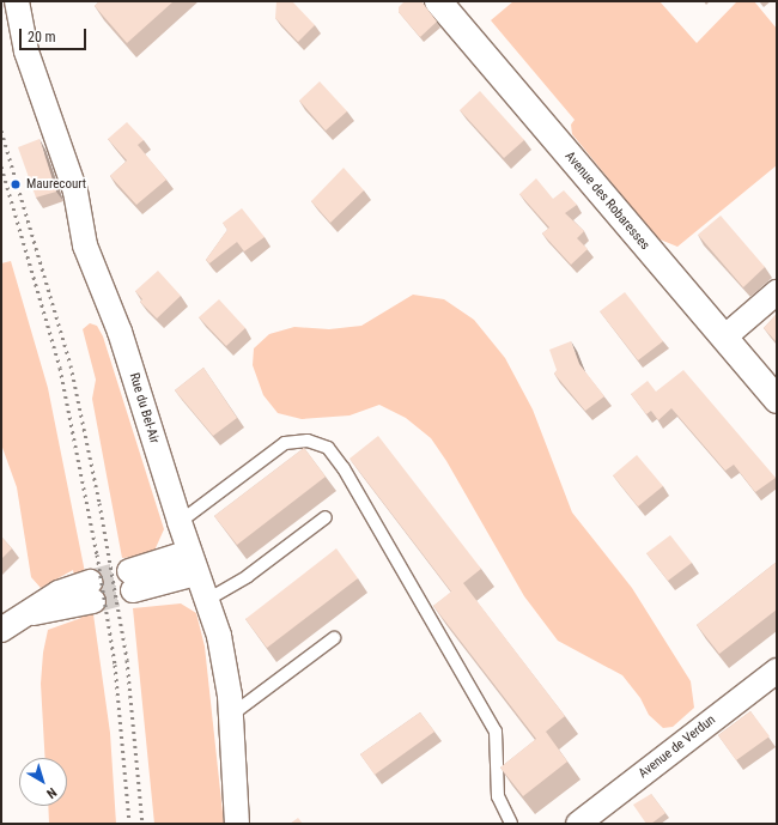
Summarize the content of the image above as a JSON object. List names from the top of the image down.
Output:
{
  "streets": {
    "street": ["Avenue des Robaresses", "Rue du Bel-Air", "Avenue de Verdun"]
  },
  "places": ["Maurecourt"],
  "scale_bar": "20 m",
  "north": "bottom right"
}
